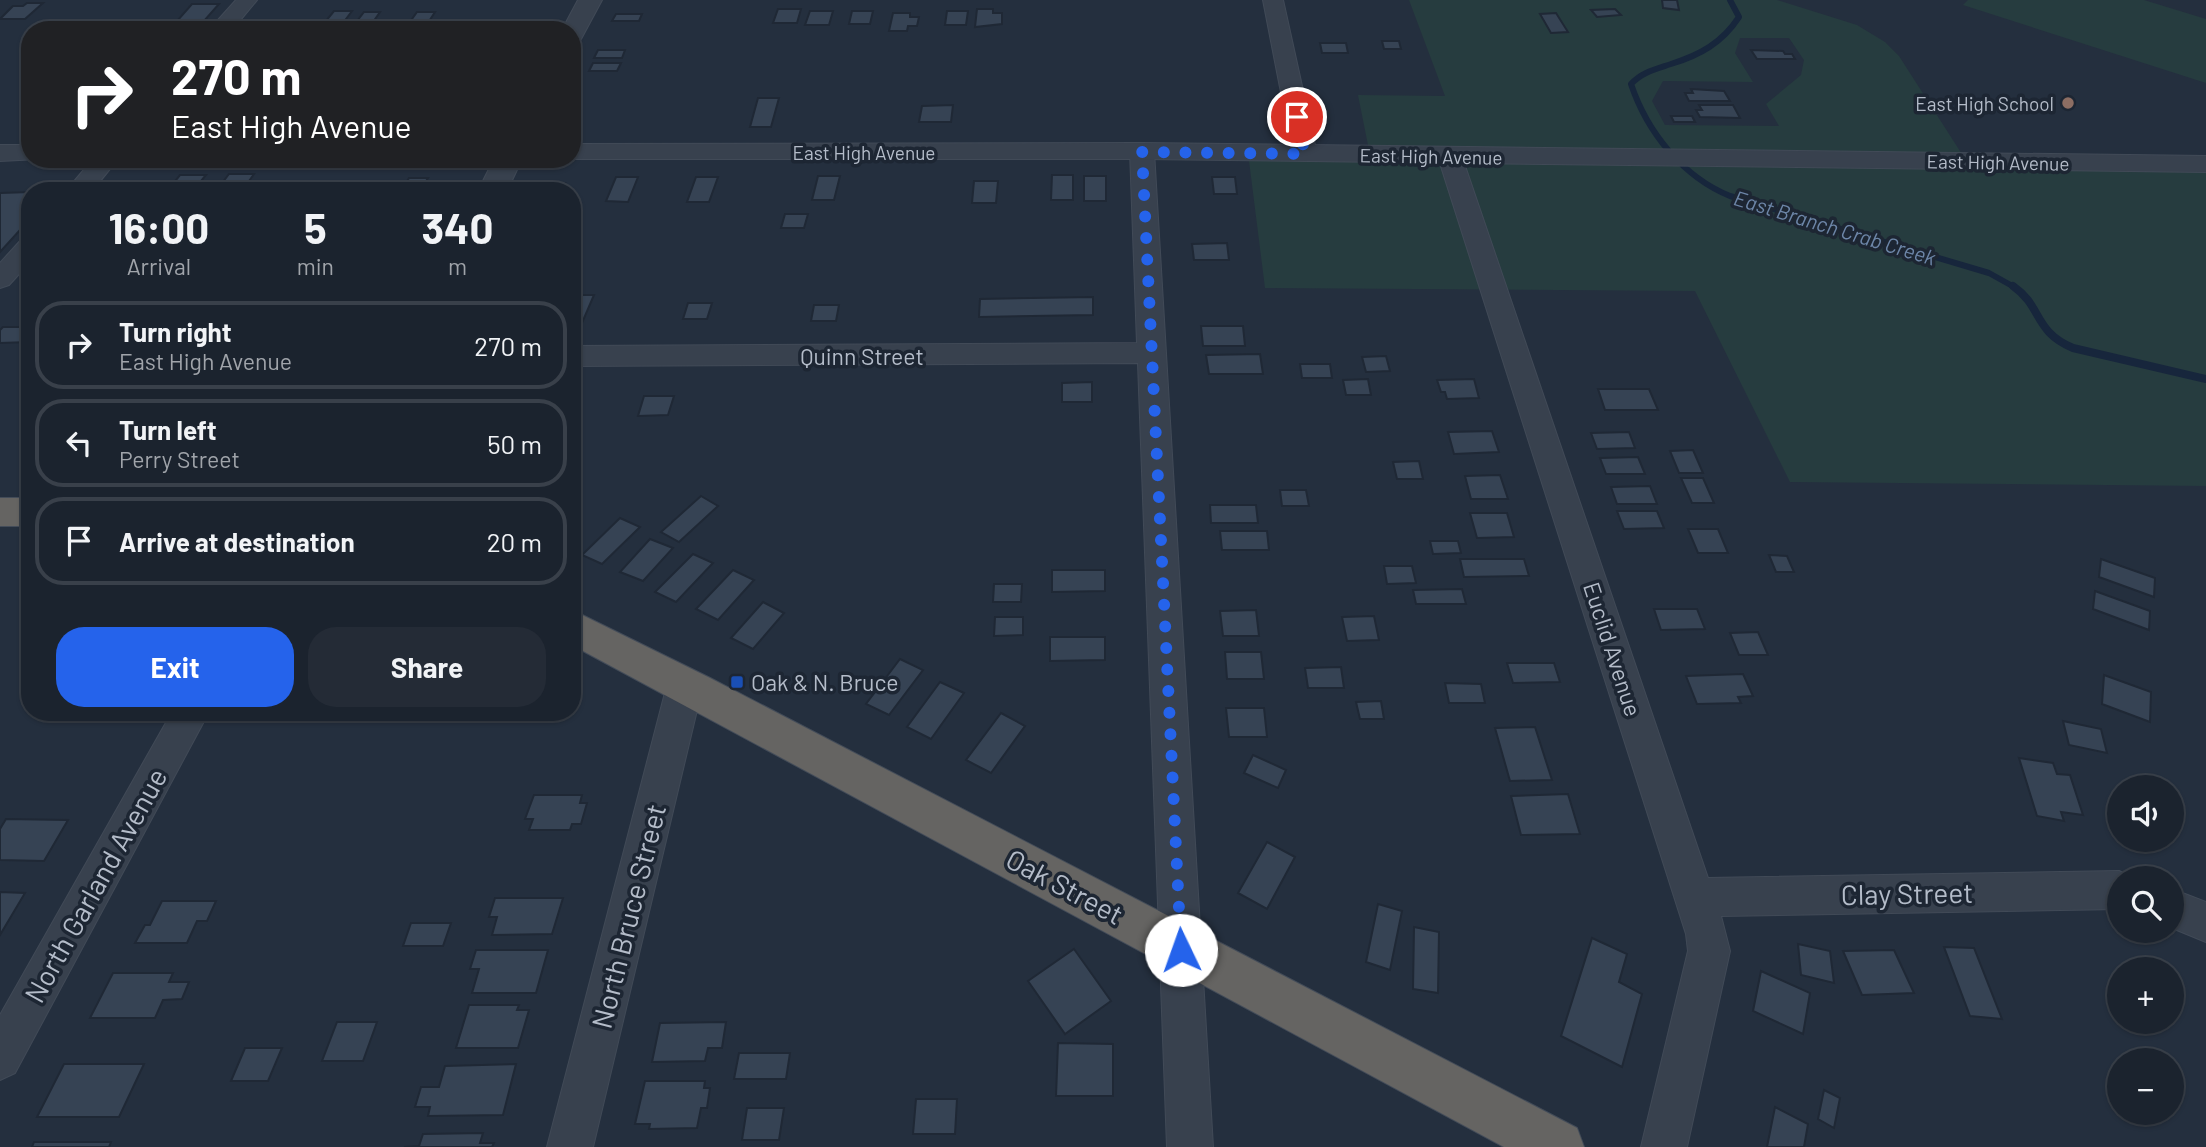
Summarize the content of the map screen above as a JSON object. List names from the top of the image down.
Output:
{
  "streets": {
    "highway": ["Oak Street"],
    "street": [
      "East High Avenue",
      "Quinn Street",
      "Euclid Avenue",
      "North Garland Avenue",
      "Clay Street",
      "North Bruce Street"
    ]
  },
  "crossings": [
    ["East High Avenue", "Euclid Avenue"],
    ["Euclid Avenue", "Clay Street"],
    ["Oak Street", "North Bruce Street"]
  ],
  "water": ["East Branch Crab Creek"],
  "places": {
    "other": ["East High School"],
    "transit": ["Oak & N. Bruce"]
  },
  "page": {
    "turn": ["270 m", "East High Avenue"],
    "eta": [
      "16:00",
      "Arrival",
      "5",
      "min",
      "340",
      "m"
    ],
    "list": [
      {
        "name": "Turn right",
        "note": "East High Avenue",
        "value": "270 m"
      },
      {
        "name": "Turn left",
        "note": "Perry Street",
        "value": "50 m"
      },
      {
        "name": "Arrive at destination",
        "value": "20 m"
      }
    ],
    "buttons": ["Exit", "Share"],
    "map_buttons": ["+", "−"]
  }
}
